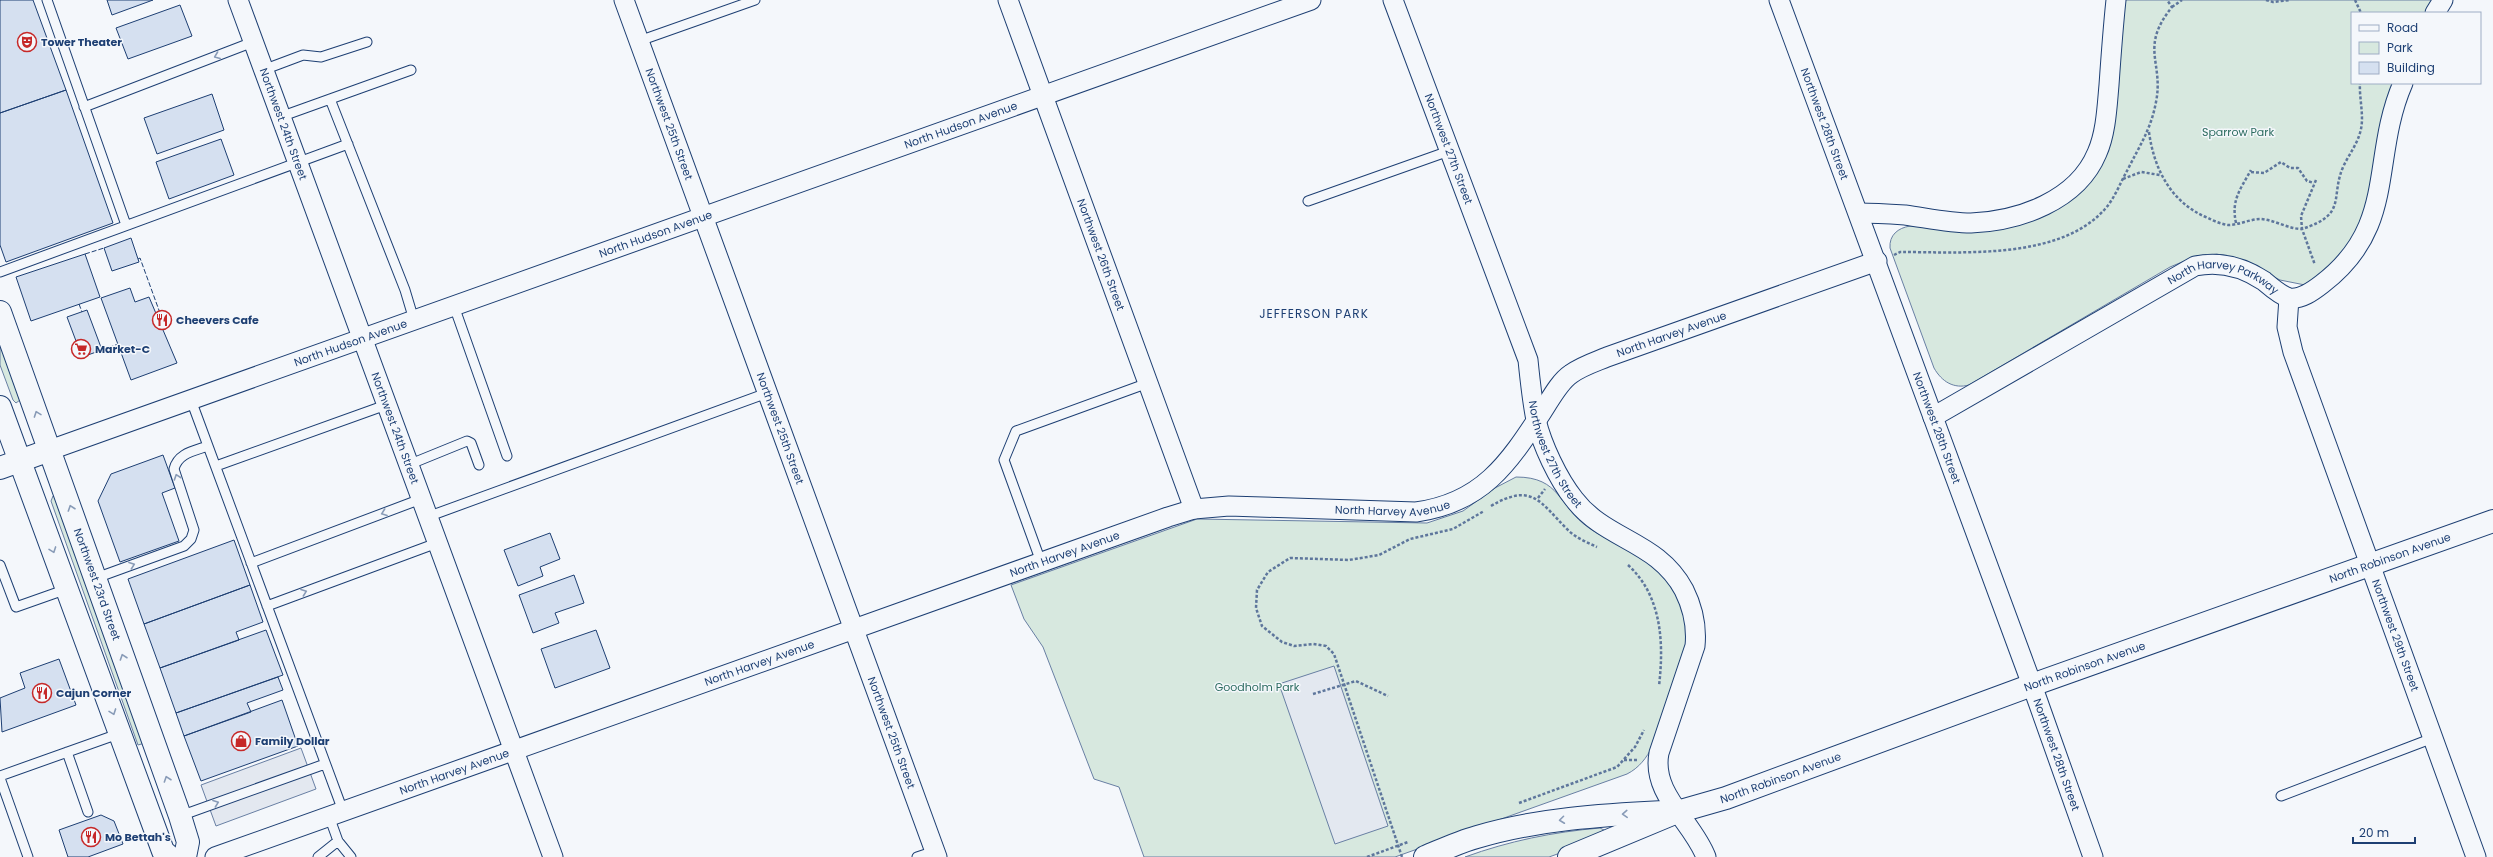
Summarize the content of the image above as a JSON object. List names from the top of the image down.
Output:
{
  "streets": {
    "street": [
      "Northwest 24th Street",
      "Northwest 25th Street",
      "Northwest 28th Street",
      "North Hudson Avenue",
      "Northwest 27th Street",
      "Northwest 26th Street",
      "North Harvey Parkway",
      "North Harvey Avenue",
      "North Robinson Avenue",
      "Northwest 23rd Street",
      "Northwest 29th Street"
    ]
  },
  "crossings": [
    ["Northwest 24th Street", "North Hudson Avenue"],
    ["Northwest 24th Street", "North Harvey Avenue"],
    ["Northwest 25th Street", "North Hudson Avenue"],
    ["Northwest 25th Street", "North Harvey Avenue"],
    ["Northwest 28th Street", "North Harvey Parkway"],
    ["Northwest 28th Street", "North Harvey Avenue"],
    ["Northwest 28th Street", "North Robinson Avenue"],
    ["North Hudson Avenue", "Northwest 26th Street"],
    ["North Hudson Avenue", "Northwest 23rd Street"],
    ["Northwest 27th Street", "North Harvey Avenue"],
    ["Northwest 27th Street", "North Robinson Avenue"],
    ["Northwest 26th Street", "North Harvey Avenue"],
    ["North Harvey Parkway", "Northwest 29th Street"],
    ["North Robinson Avenue", "Northwest 29th Street"]
  ],
  "districts": ["JEFFERSON PARK"],
  "parks": ["Sparrow Park", "Goodholm Park"],
  "places": {
    "theatre": ["Tower Theater"],
    "restaurant": ["Cheevers Cafe", "Cajun Corner", "Mo Bettah's"],
    "supermarket": ["Market-C"],
    "shop": ["Family Dollar"]
  },
  "legend": ["Road", "Park", "Building"],
  "scale_bar": "20 m"
}
